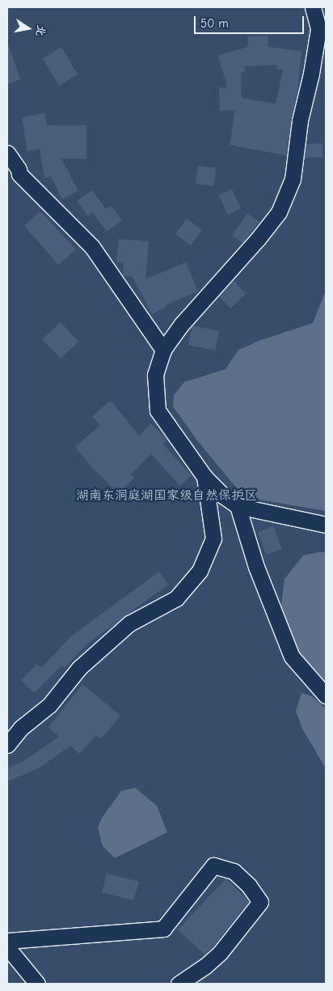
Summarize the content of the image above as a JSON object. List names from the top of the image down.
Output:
{
  "parks": ["湖南东洞庭湖国家级自然保护区"],
  "scale_bar": "50 m",
  "north": "right"
}
